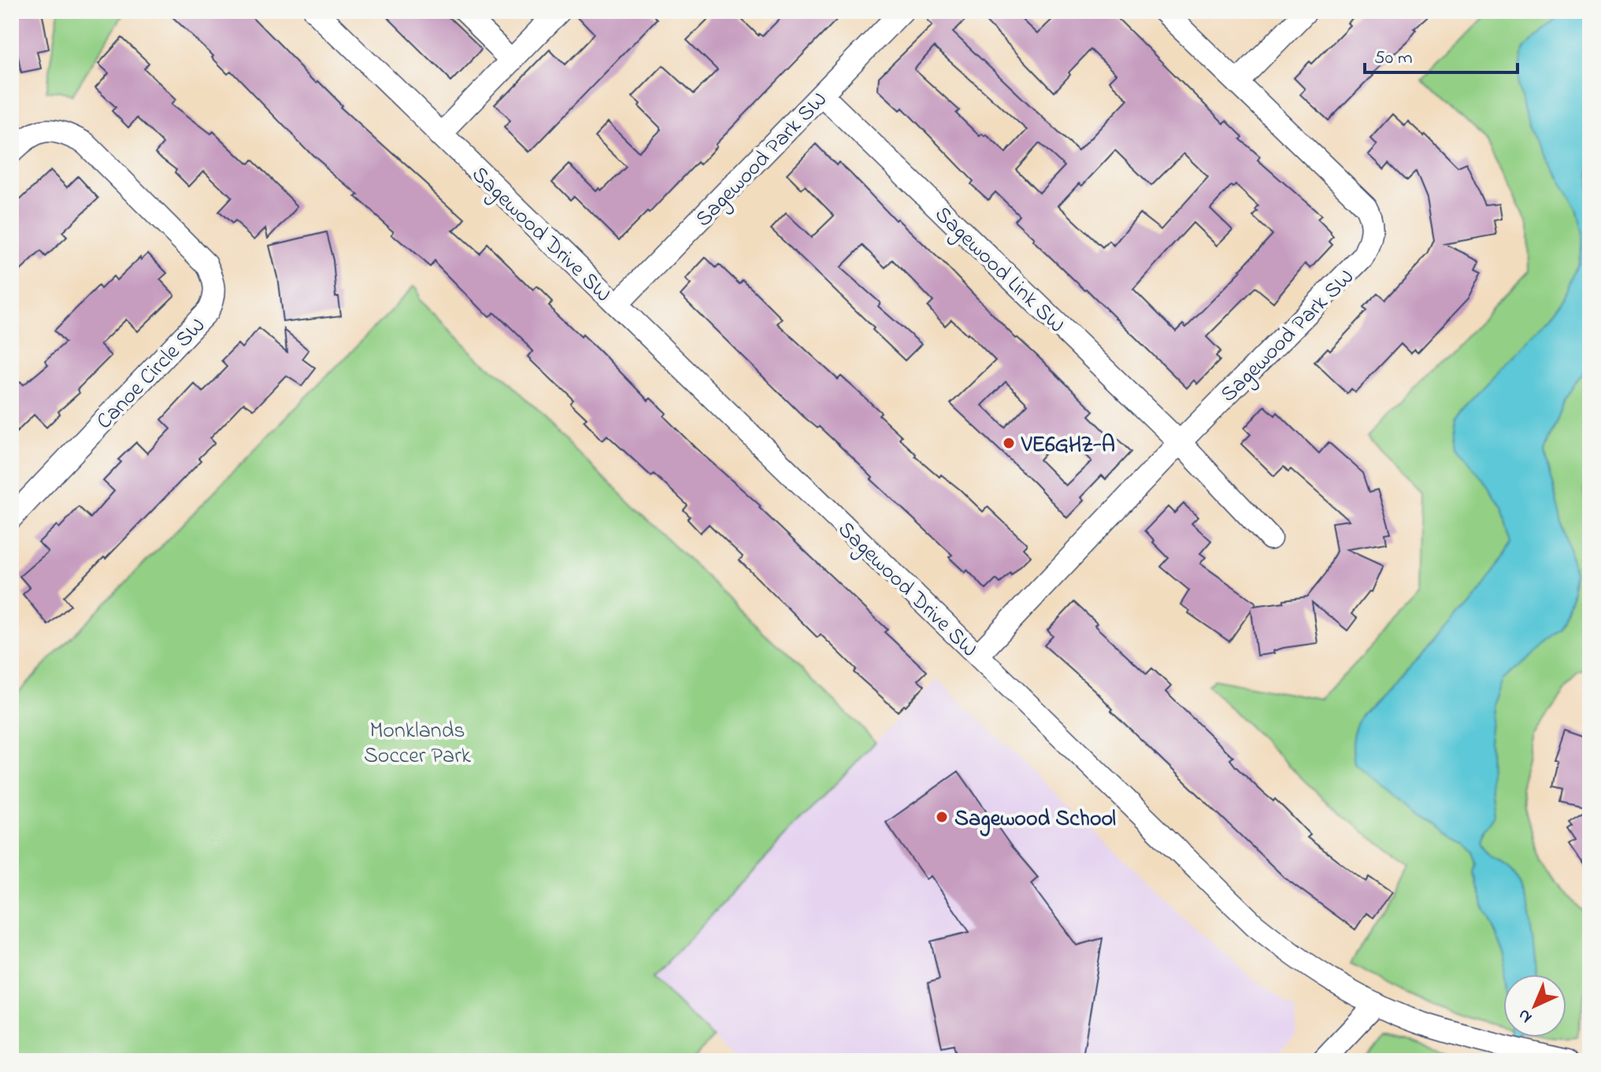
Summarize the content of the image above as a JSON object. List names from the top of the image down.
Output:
{
  "streets": {
    "street": [
      "Sagewood Park SW",
      "Sagewood Drive SW",
      "Sagewood Link SW",
      "Canoe Circle SW"
    ]
  },
  "crossings": [
    ["Sagewood Park SW", "Sagewood Drive SW"],
    ["Sagewood Park SW", "Sagewood Link SW"]
  ],
  "parks": ["Monklands Soccer Park"],
  "places": ["VE6GHZ-A", "Sagewood School"],
  "scale_bar": "50 m",
  "north": "bottom left"
}
